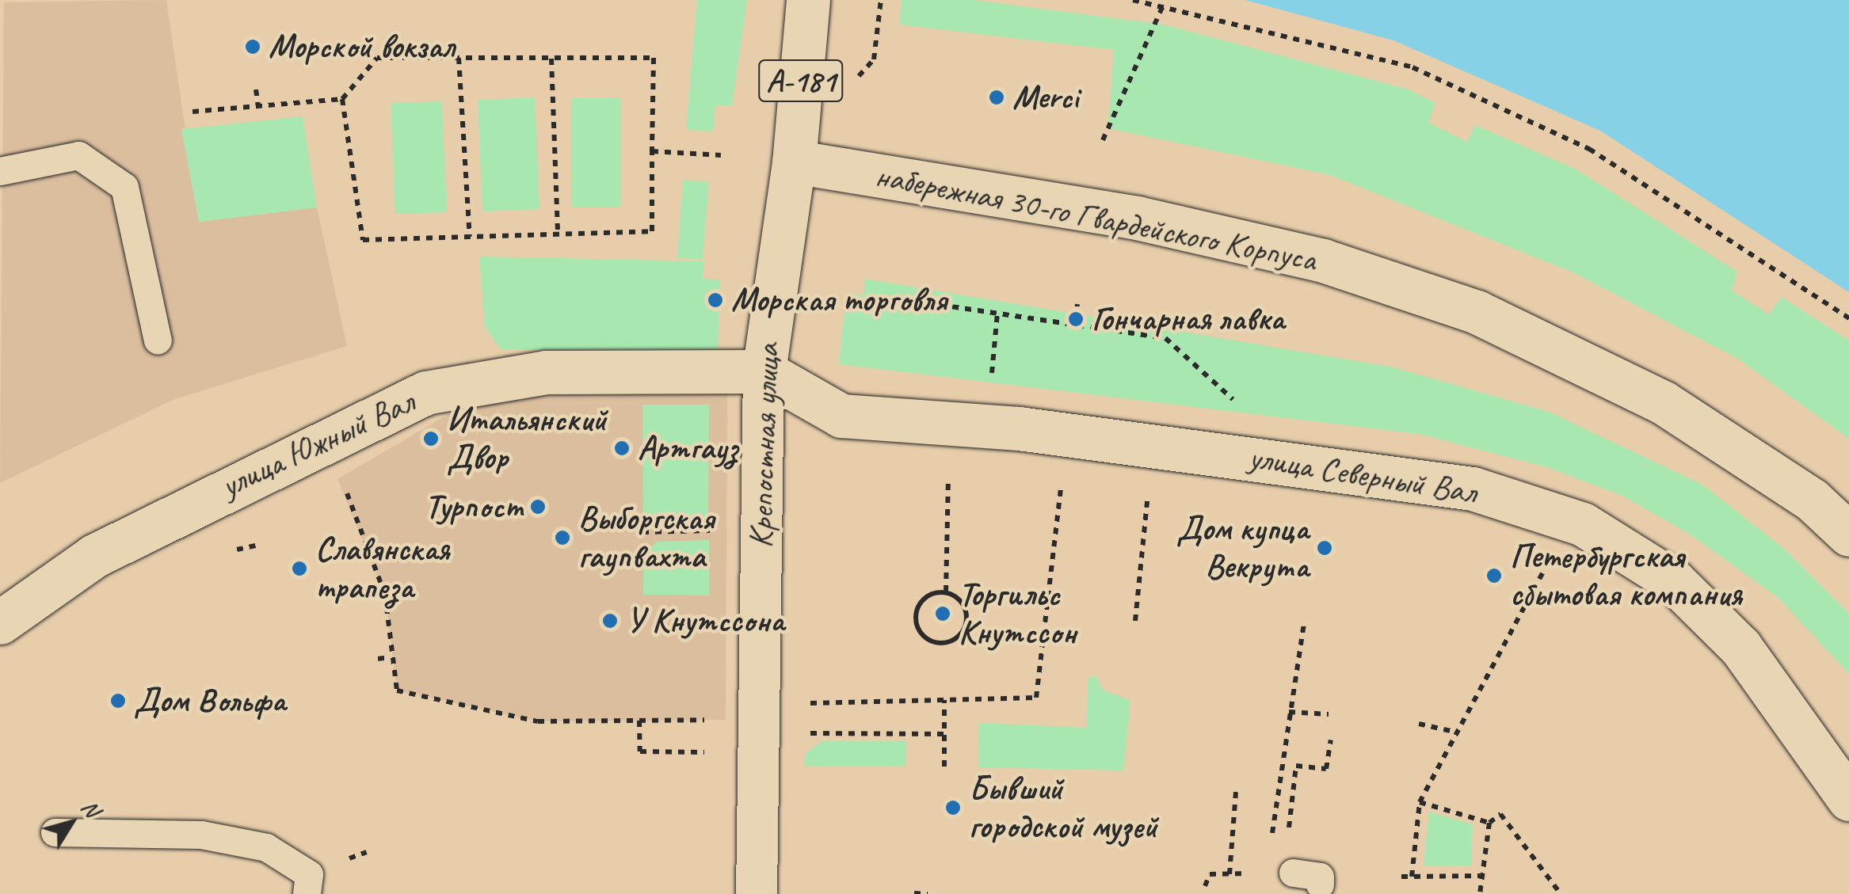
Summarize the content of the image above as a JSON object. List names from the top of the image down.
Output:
{
  "streets": {
    "street": [
      "А-181",
      "набережная 30-го Гвардейского Корпуса",
      "улица Южный Вал",
      "Крепостная улица",
      "улица Северный Вал"
    ]
  },
  "crossings": [
    ["набережная 30-го Гвардейского Корпуса", "Крепостная улица"],
    ["улица Южный Вал", "Крепостная улица"],
    ["улица Южный Вал", "улица Северный Вал"],
    ["Крепостная улица", "улица Северный Вал"]
  ],
  "places": [
    "Морской вокзал",
    "Merci",
    "Морская торговля",
    "Гончарная лавка",
    "Итальянский Двор",
    "Артгауз",
    "Турпост",
    "Выборгская гаупвахта",
    "Дом купца Векрута",
    "Славянская трапеза",
    "Петербургская сбытовая компания",
    "Торгильс Кнутссон",
    "У Кнутссона",
    "Дом Вольфа",
    "Бывший городской музей"
  ],
  "north": "top right"
}
